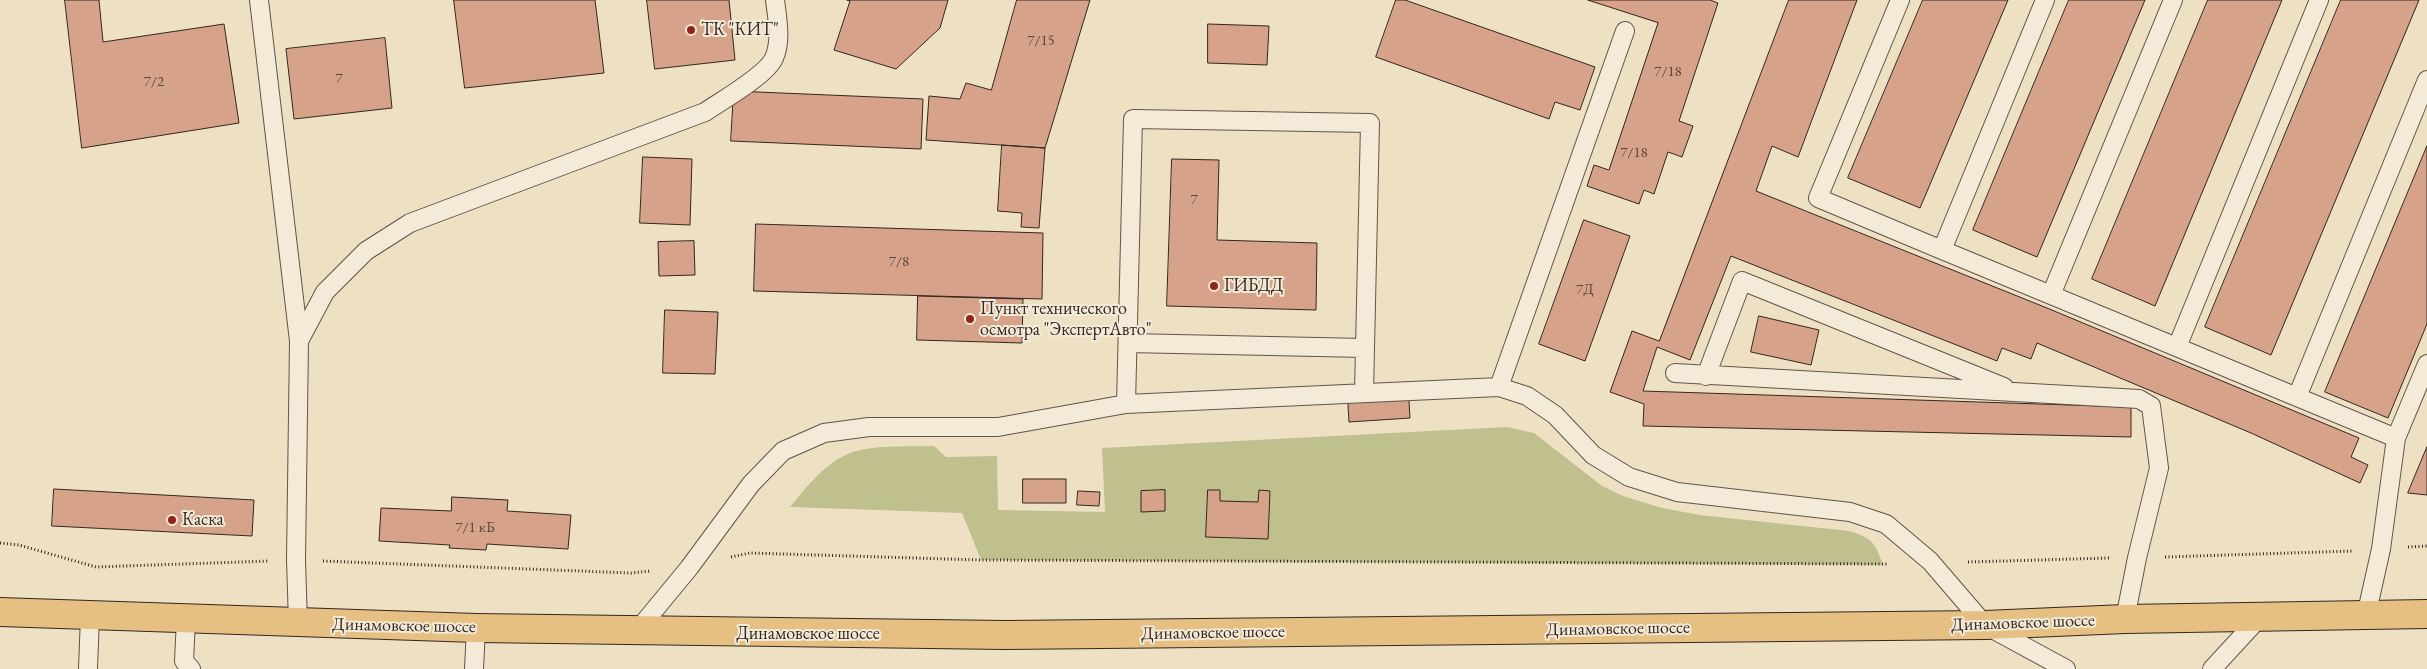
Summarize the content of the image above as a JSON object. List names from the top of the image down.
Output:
{
  "streets": {
    "main road": ["Динамовское шоссе"]
  },
  "places": [
    "ТК \"КИТ\"",
    "ГИБДД",
    "Пункт технического осмотра \"ЭкспертАвто\"",
    "Каска"
  ],
  "house_numbers": [
    "7/15",
    "7/18",
    "7",
    "7/2",
    "7/18",
    "7",
    "7/8",
    "7Д",
    "7/1 кБ"
  ]
}
